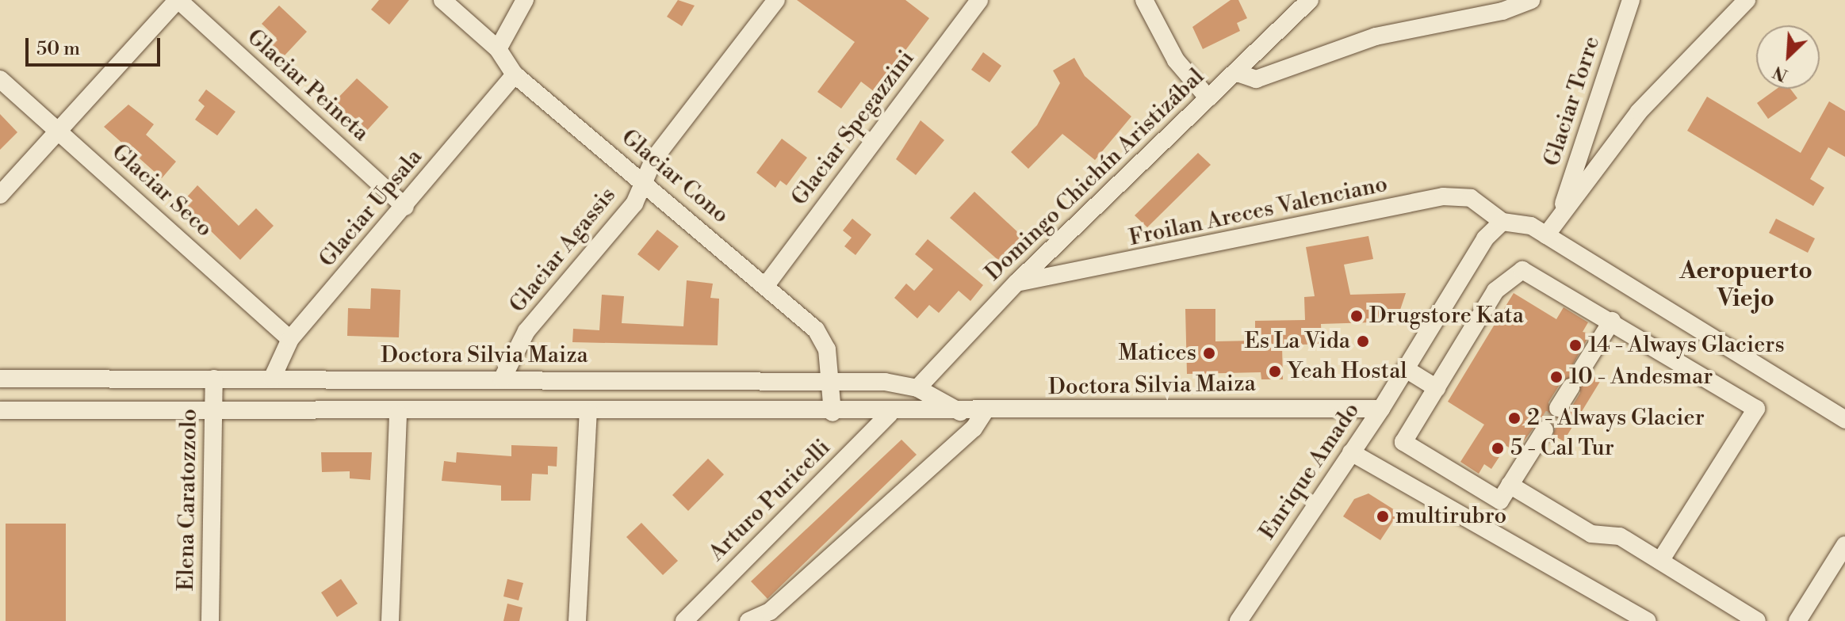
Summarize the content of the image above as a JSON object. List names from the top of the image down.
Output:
{
  "streets": {
    "street": [
      "Glaciar Peineta",
      "Glaciar Torre",
      "Glaciar Spegazzini",
      "Domingo Chichín Aristizábal",
      "Glaciar Cono",
      "Glaciar Seco",
      "Glaciar Upsala",
      "Froilan Areces Valenciano",
      "Glaciar Agassis",
      "Doctora Silvia Maiza",
      "Enrique Amado",
      "Elena Caratozzolo",
      "Arturo Puricelli"
    ]
  },
  "crossings": [
    ["Glaciar Peineta", "Glaciar Upsala"],
    ["Glaciar Spegazzini", "Glaciar Cono"],
    ["Domingo Chichín Aristizábal", "Froilan Areces Valenciano"],
    ["Domingo Chichín Aristizábal", "Doctora Silvia Maiza"],
    ["Glaciar Cono", "Glaciar Upsala"],
    ["Glaciar Cono", "Glaciar Agassis"],
    ["Glaciar Cono", "Doctora Silvia Maiza"],
    ["Glaciar Seco", "Glaciar Upsala"],
    ["Glaciar Upsala", "Doctora Silvia Maiza"],
    ["Froilan Areces Valenciano", "Enrique Amado"],
    ["Glaciar Agassis", "Doctora Silvia Maiza"],
    ["Doctora Silvia Maiza", "Enrique Amado"],
    ["Doctora Silvia Maiza", "Elena Caratozzolo"],
    ["Doctora Silvia Maiza", "Arturo Puricelli"]
  ],
  "districts": ["Aeropuerto Viejo"],
  "places": [
    "Drugstore Kata",
    "Es La Vida",
    "14 - Always Glaciers",
    "Matices",
    "Yeah Hostal",
    "10 - Andesmar",
    "2 - Always Glacier",
    "5 - Cal Tur",
    "multirubro"
  ],
  "scale_bar": "50 m",
  "north": "bottom left"
}
